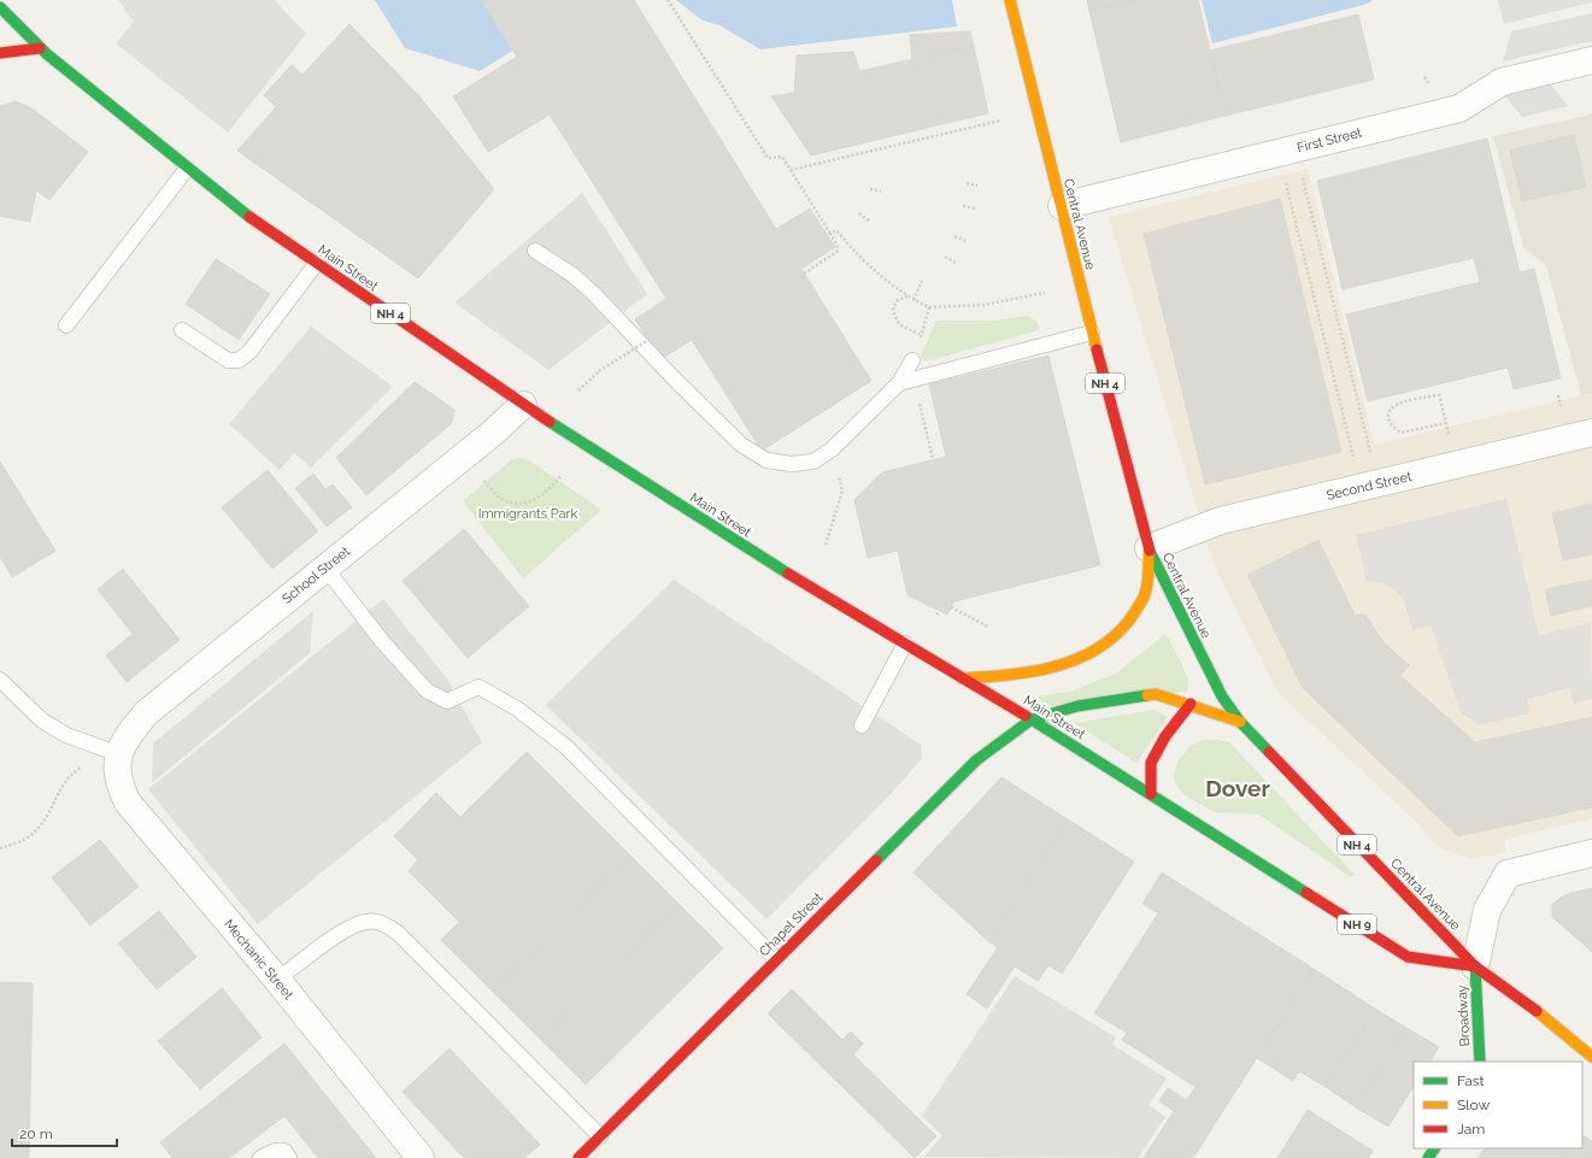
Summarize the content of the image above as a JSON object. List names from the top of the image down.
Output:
{
  "streets": {
    "main road": [
      "Central Avenue",
      "Main Street",
      "NH 4",
      "Chapel Street",
      "NH 9",
      "Broadway"
    ],
    "street": [
      "First Street",
      "Second Street",
      "School Street",
      "Mechanic Street"
    ]
  },
  "crossings": [
    ["First Street", "Central Avenue"],
    ["Central Avenue", "Main Street"],
    ["Central Avenue", "Second Street"],
    ["Central Avenue", "Broadway"],
    ["Main Street", "School Street"],
    ["Main Street", "Chapel Street"],
    ["Main Street", "Broadway"],
    ["School Street", "Mechanic Street"]
  ],
  "districts": ["Dover"],
  "parks": ["Immigrants Park"],
  "legend": ["Fast", "Slow", "Jam"],
  "scale_bar": "20 m"
}
